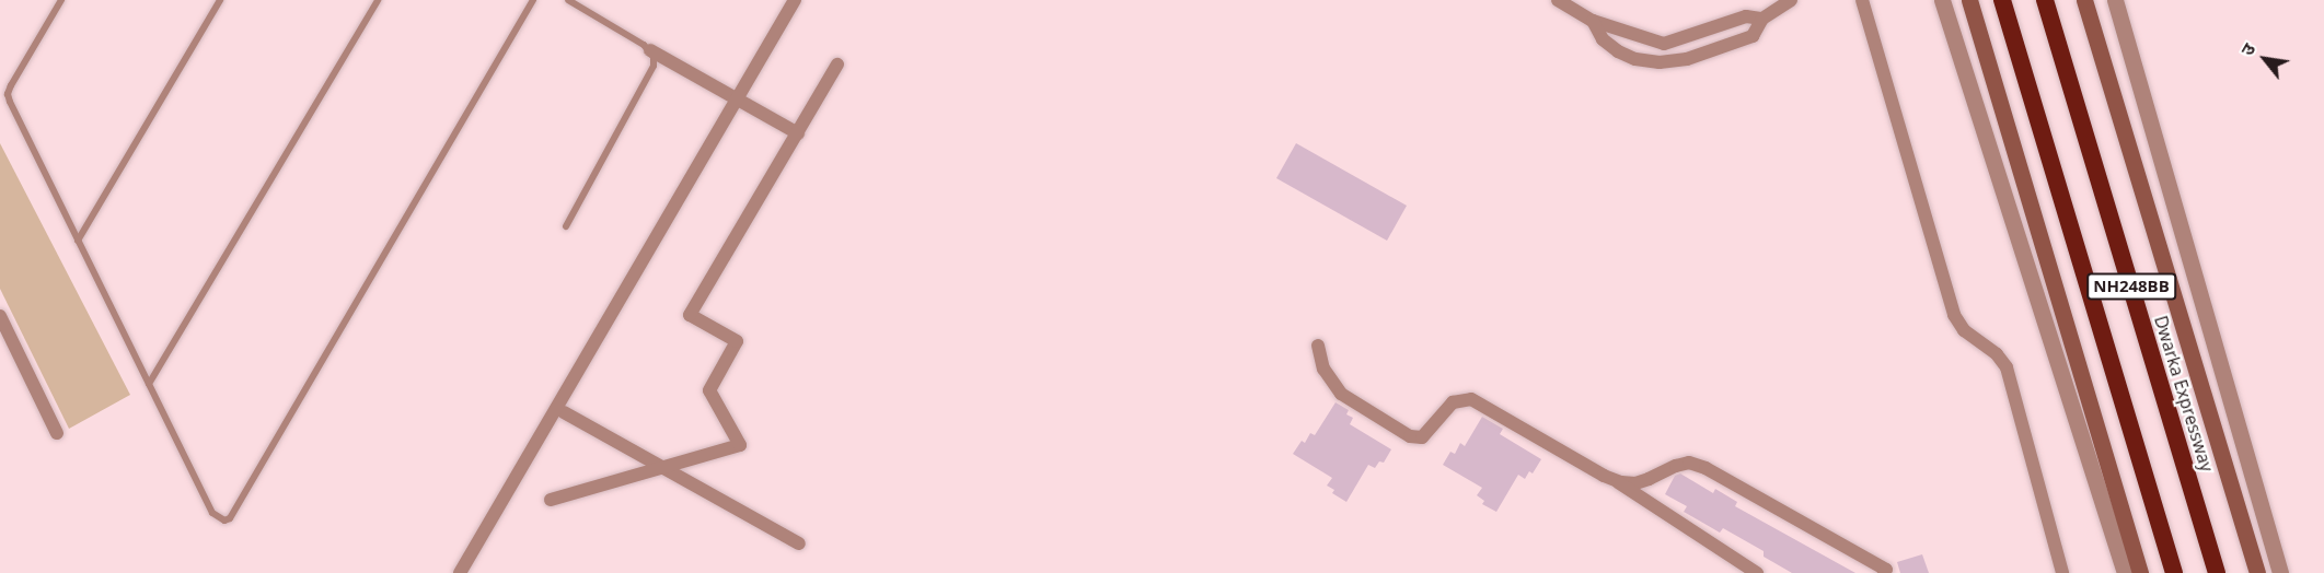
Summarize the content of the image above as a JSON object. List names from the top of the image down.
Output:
{
  "streets": {
    "highway": ["NH248BB", "Dwarka Expressway"]
  },
  "north": "top left"
}
